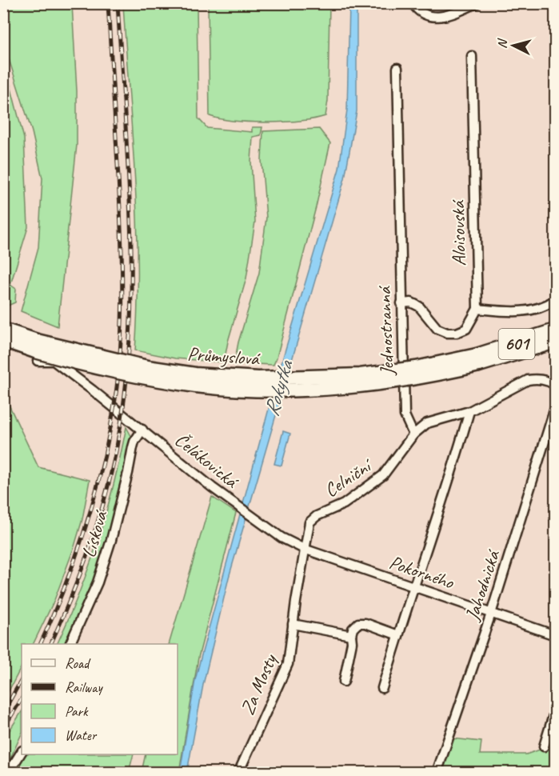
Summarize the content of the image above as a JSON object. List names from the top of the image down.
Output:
{
  "streets": {
    "main road": ["601", "Průmyslová"],
    "street": [
      "Aloisovská",
      "Jednostranná",
      "Čelákovická",
      "Celniční",
      "Lísková",
      "Pokorného",
      "Jahodnická",
      "Za Mosty"
    ]
  },
  "crossings": [
    ["Jednostranná", "Celniční"],
    ["Průmyslová", "Čelákovická"],
    ["Čelákovická", "Celniční"],
    ["Čelákovická", "Lísková"],
    ["Čelákovická", "Pokorného"],
    ["Čelákovická", "Za Mosty"],
    ["Celniční", "Pokorného"],
    ["Celniční", "Za Mosty"],
    ["Pokorného", "Jahodnická"],
    ["Pokorného", "Za Mosty"]
  ],
  "water": ["Rokytka"],
  "legend": [
    "Road",
    "Railway",
    "Park",
    "Water"
  ],
  "north": "left"
}
